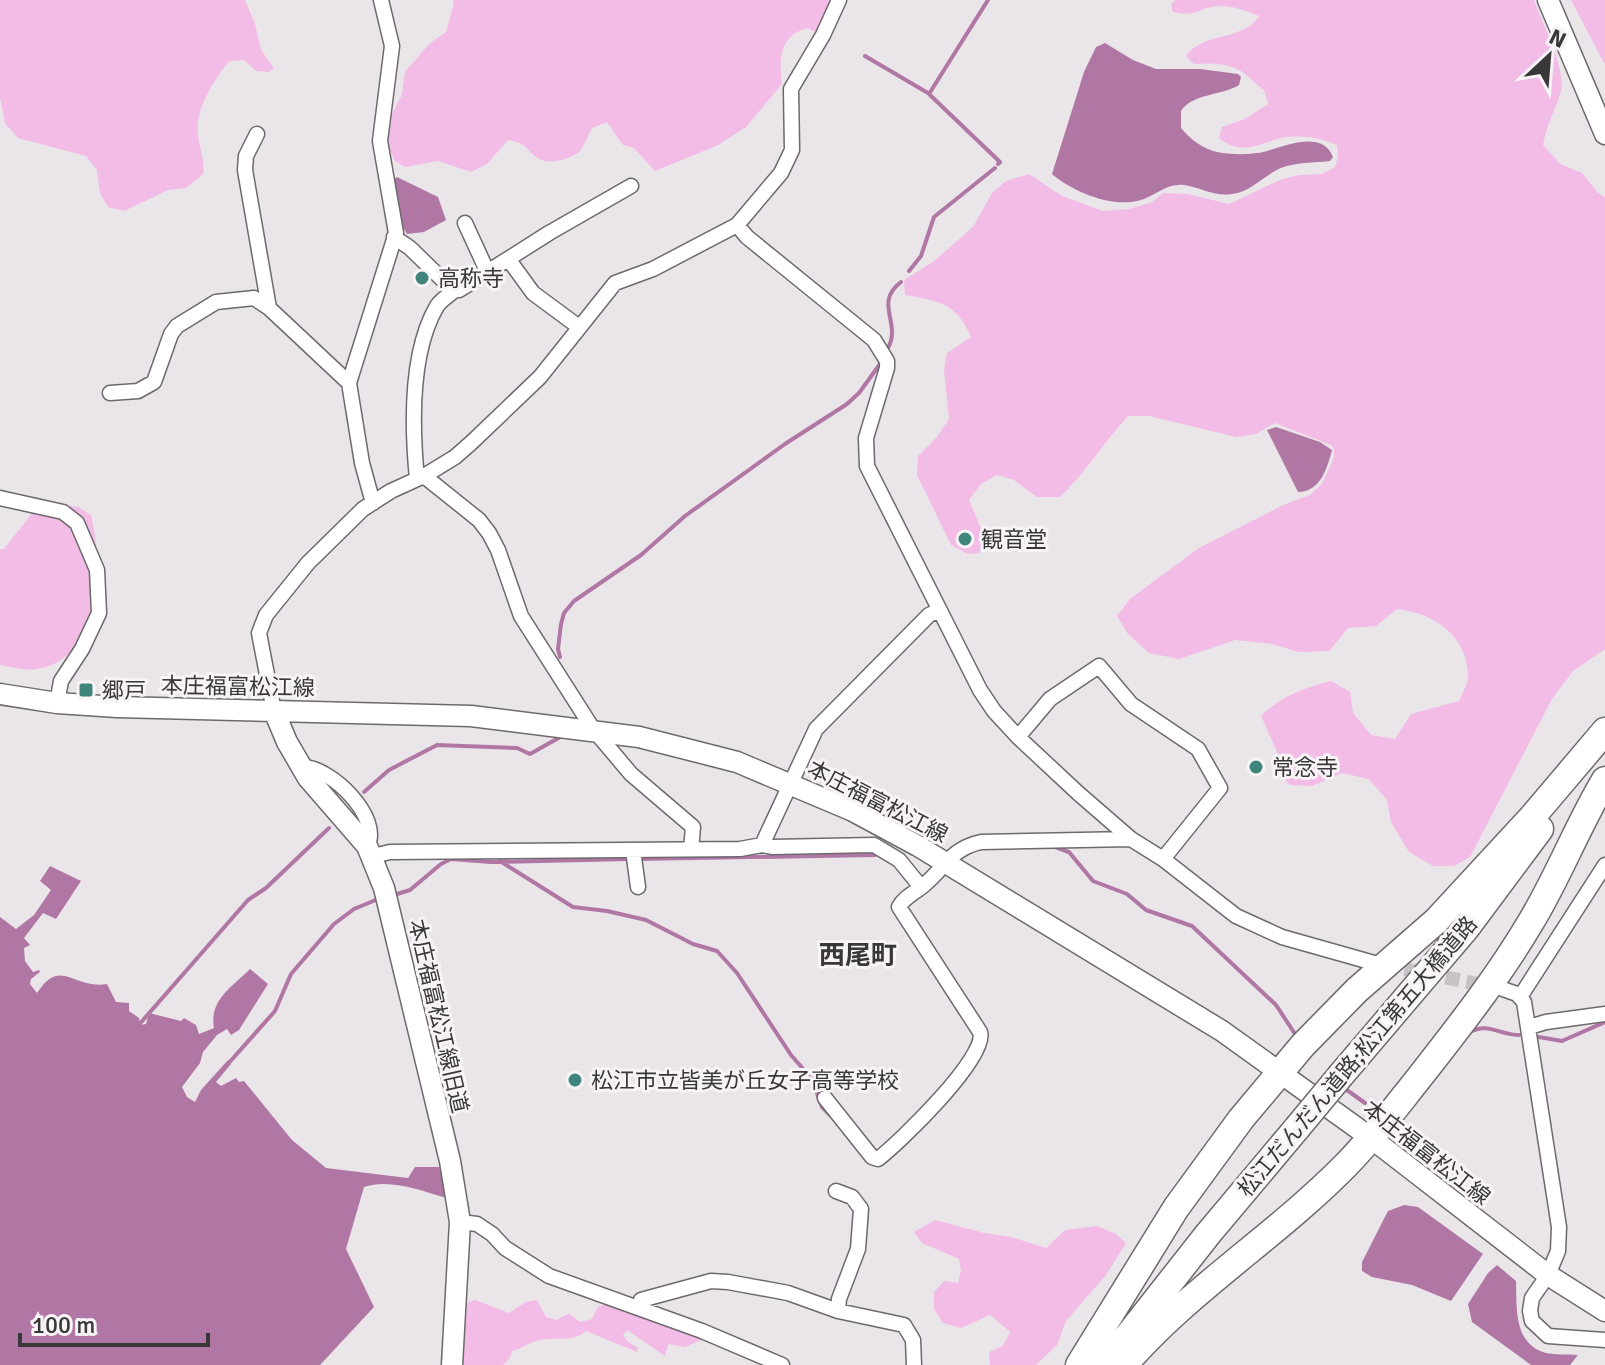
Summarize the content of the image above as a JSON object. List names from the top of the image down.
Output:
{
  "streets": {
    "highway": ["松江だんだん道路;松江第五大橋道路"],
    "main road": ["本庄福富松江線", "本庄福富松江線旧道"]
  },
  "crossings": [
    ["本庄福富松江線", "本庄福富松江線旧道"]
  ],
  "districts": ["西尾町"],
  "places": {
    "other": [
      "高称寺",
      "観音堂",
      "常念寺",
      "松江市立皆美が丘女子高等学校"
    ],
    "transit": ["郷戸"]
  },
  "scale_bar": "100 m",
  "north": "top right"
}
